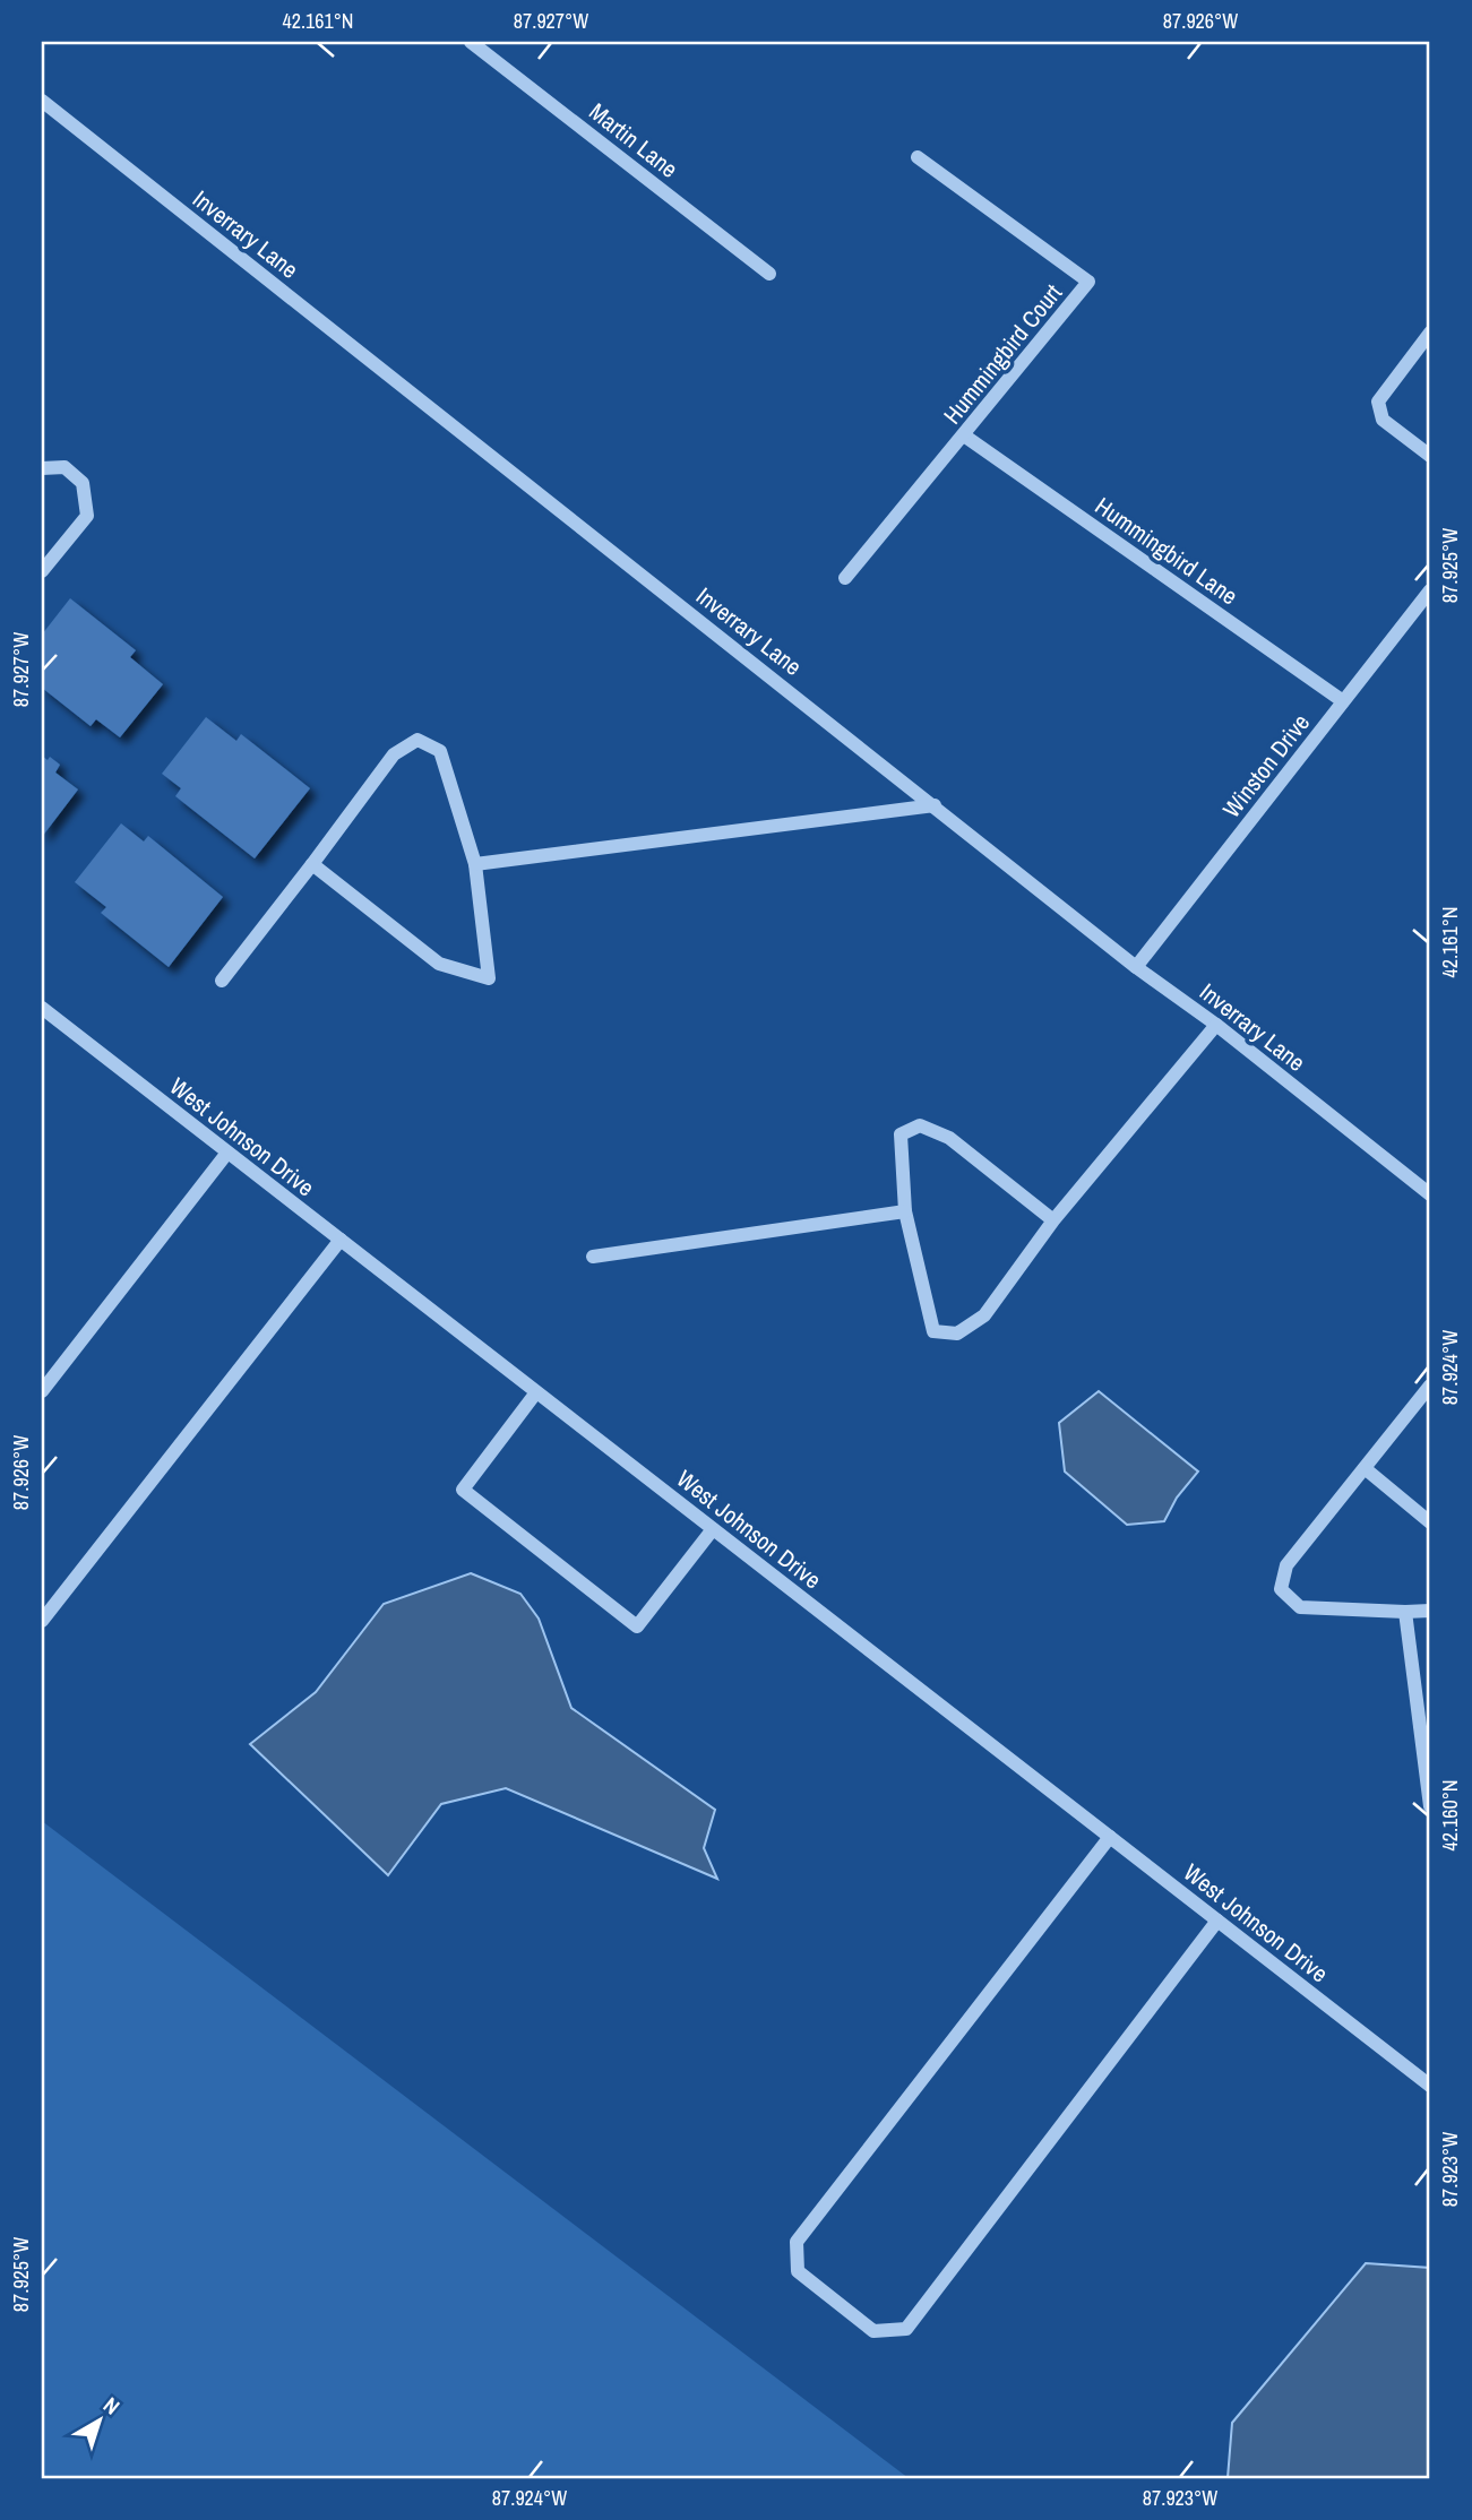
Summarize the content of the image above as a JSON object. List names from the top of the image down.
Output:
{
  "streets": {
    "street": [
      "Martin Lane",
      "Inverrary Lane",
      "Hummingbird Court",
      "Hummingbird Lane",
      "Winston Drive",
      "West Johnson Drive"
    ]
  },
  "crossings": [
    ["Inverrary Lane", "Winston Drive"],
    ["Hummingbird Court", "Hummingbird Lane"],
    ["Hummingbird Lane", "Winston Drive"]
  ],
  "north": "top right",
  "coordinates": [
    "42.161°N",
    "87.927°W",
    "87.926°W",
    "87.925°W",
    "87.924°W",
    "42.160°N",
    "87.923°W"
  ]
}
